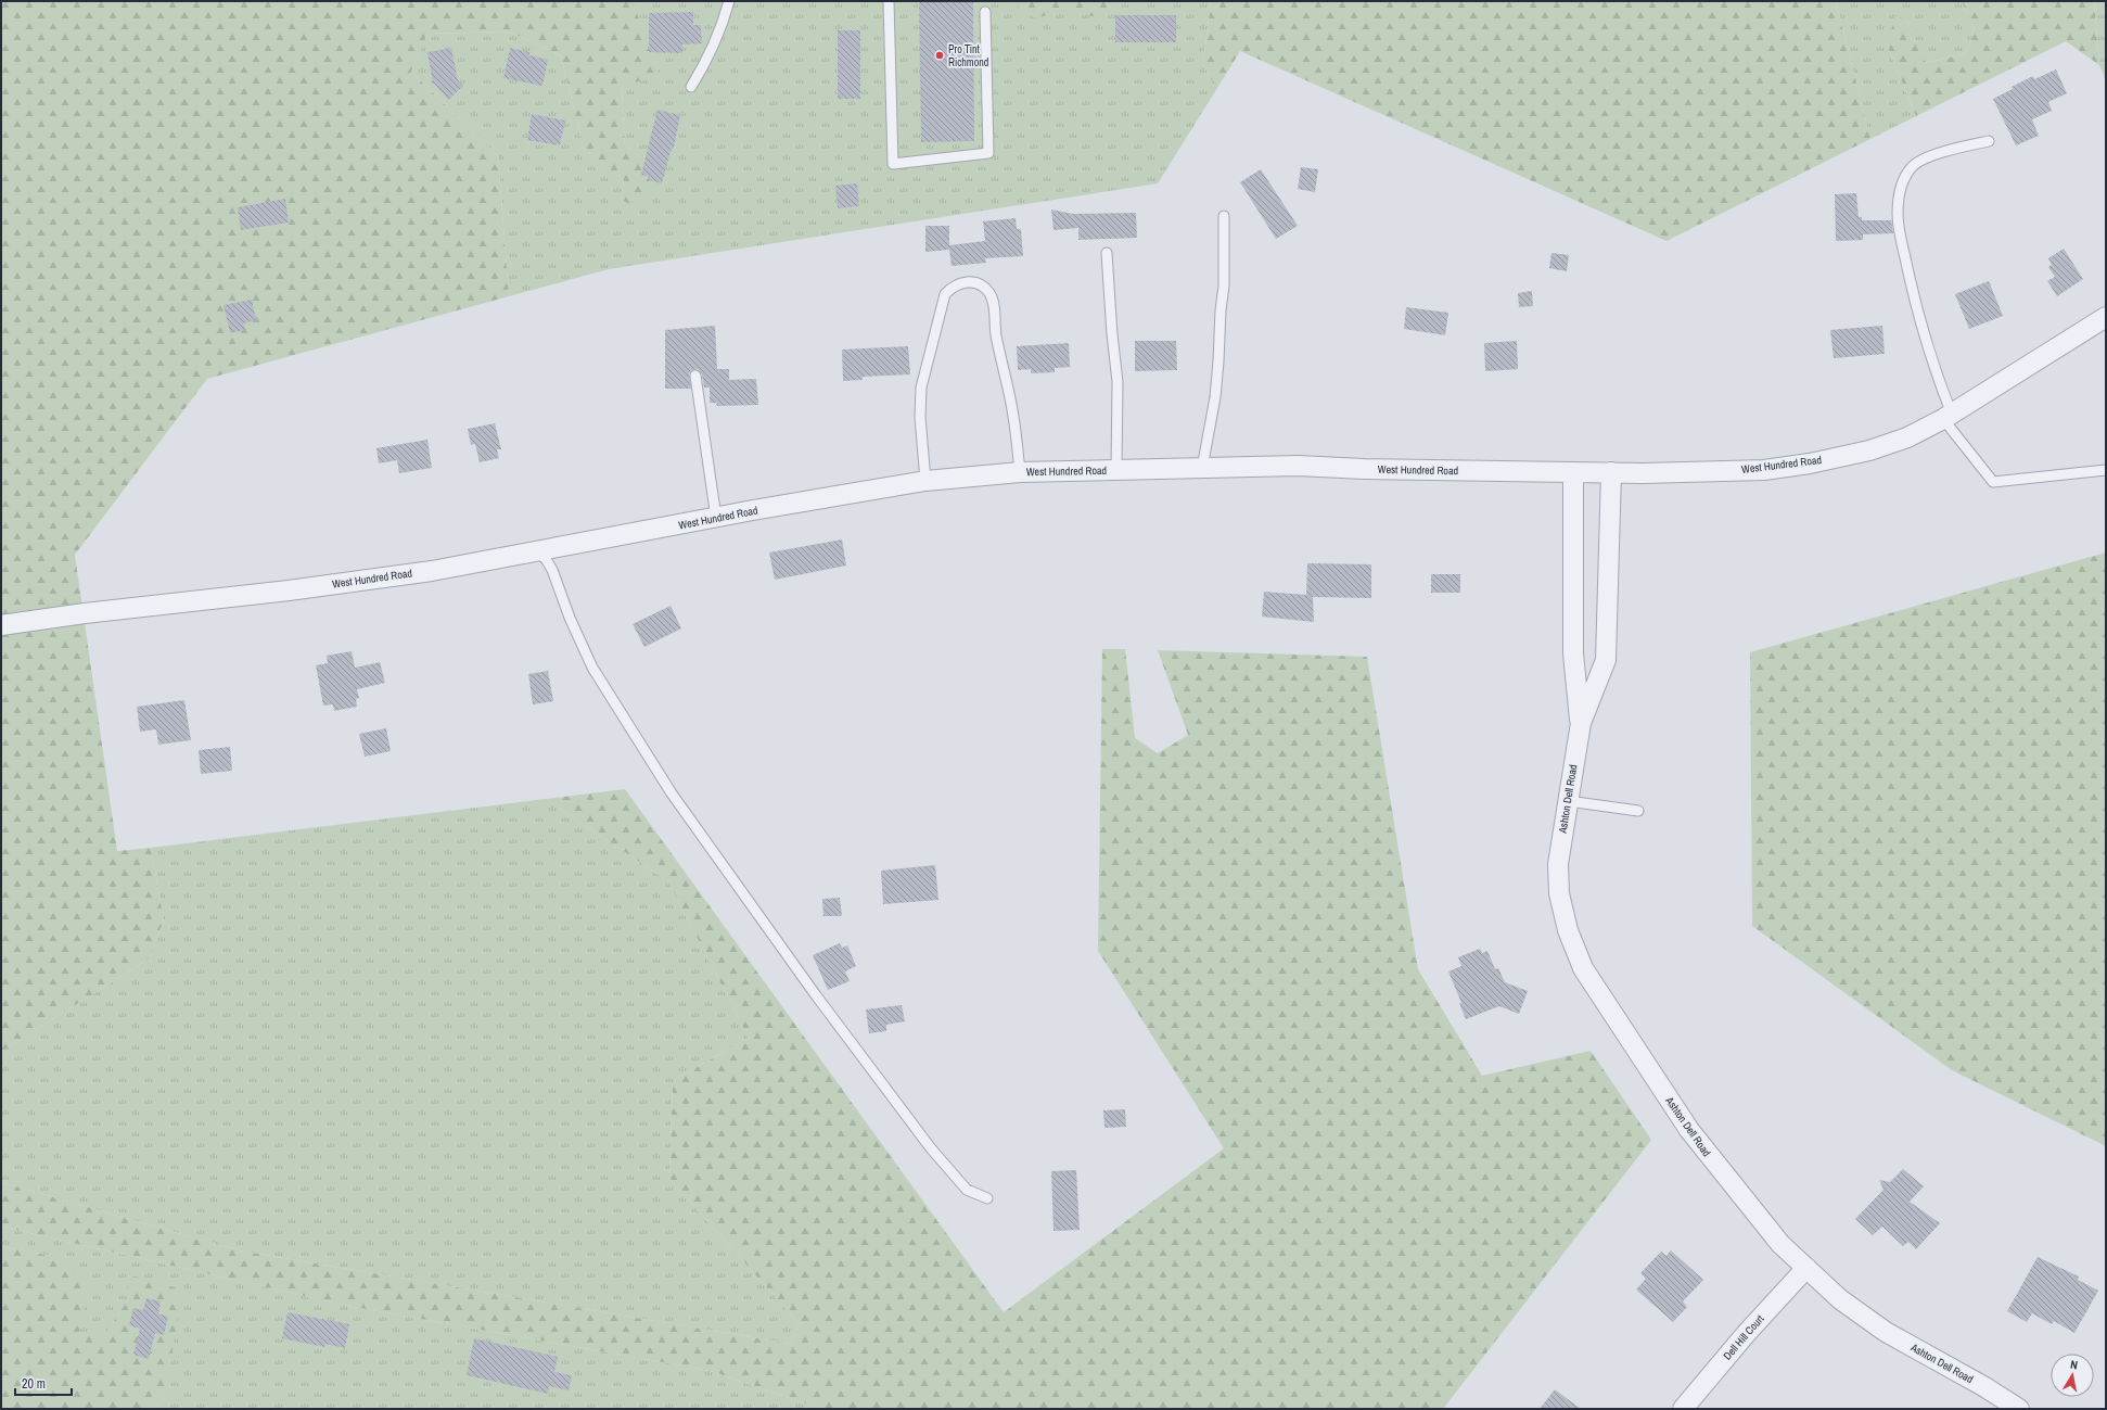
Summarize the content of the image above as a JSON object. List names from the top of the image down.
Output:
{
  "streets": {
    "street": ["West Hundred Road", "Ashton Dell Road", "Dell Hill Court"]
  },
  "crossings": [
    ["West Hundred Road", "Ashton Dell Road"],
    ["Ashton Dell Road", "Dell Hill Court"]
  ],
  "places": ["Pro Tint Richmond"],
  "scale_bar": "20 m",
  "north": "top"
}
